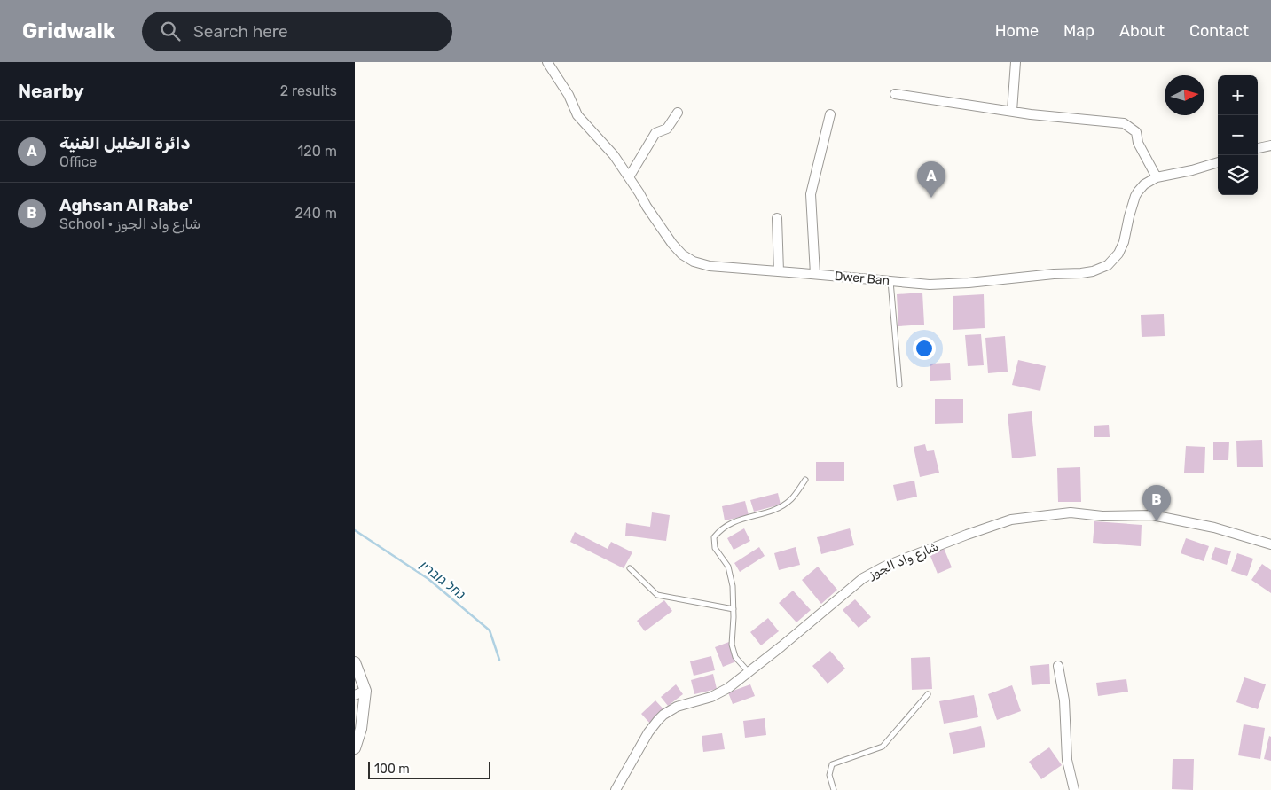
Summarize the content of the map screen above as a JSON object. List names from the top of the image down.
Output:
{
  "streets": {
    "street": ["Dwer Ban", "شارع واد الجوز"]
  },
  "water": ["נחל גוברין"],
  "scale_bar": "100 m",
  "north": "right",
  "page": {
    "header": "Gridwalk",
    "search": "Search here",
    "nav": [
      "Home",
      "Map",
      "About",
      "Contact"
    ],
    "heading": ["Nearby", "2 results"],
    "map_buttons": ["+", "−"],
    "list": [
      {
        "mark": "A",
        "name": "دائرة الخليل الفنية",
        "note": "Office",
        "value": "120 m"
      },
      {
        "mark": "B",
        "name": "Aghsan Al Rabe'",
        "note": "School · شارع واد الجوز",
        "value": "240 m"
      }
    ],
    "pins": ["A", "B"],
    "scale": "100 m"
  }
}
